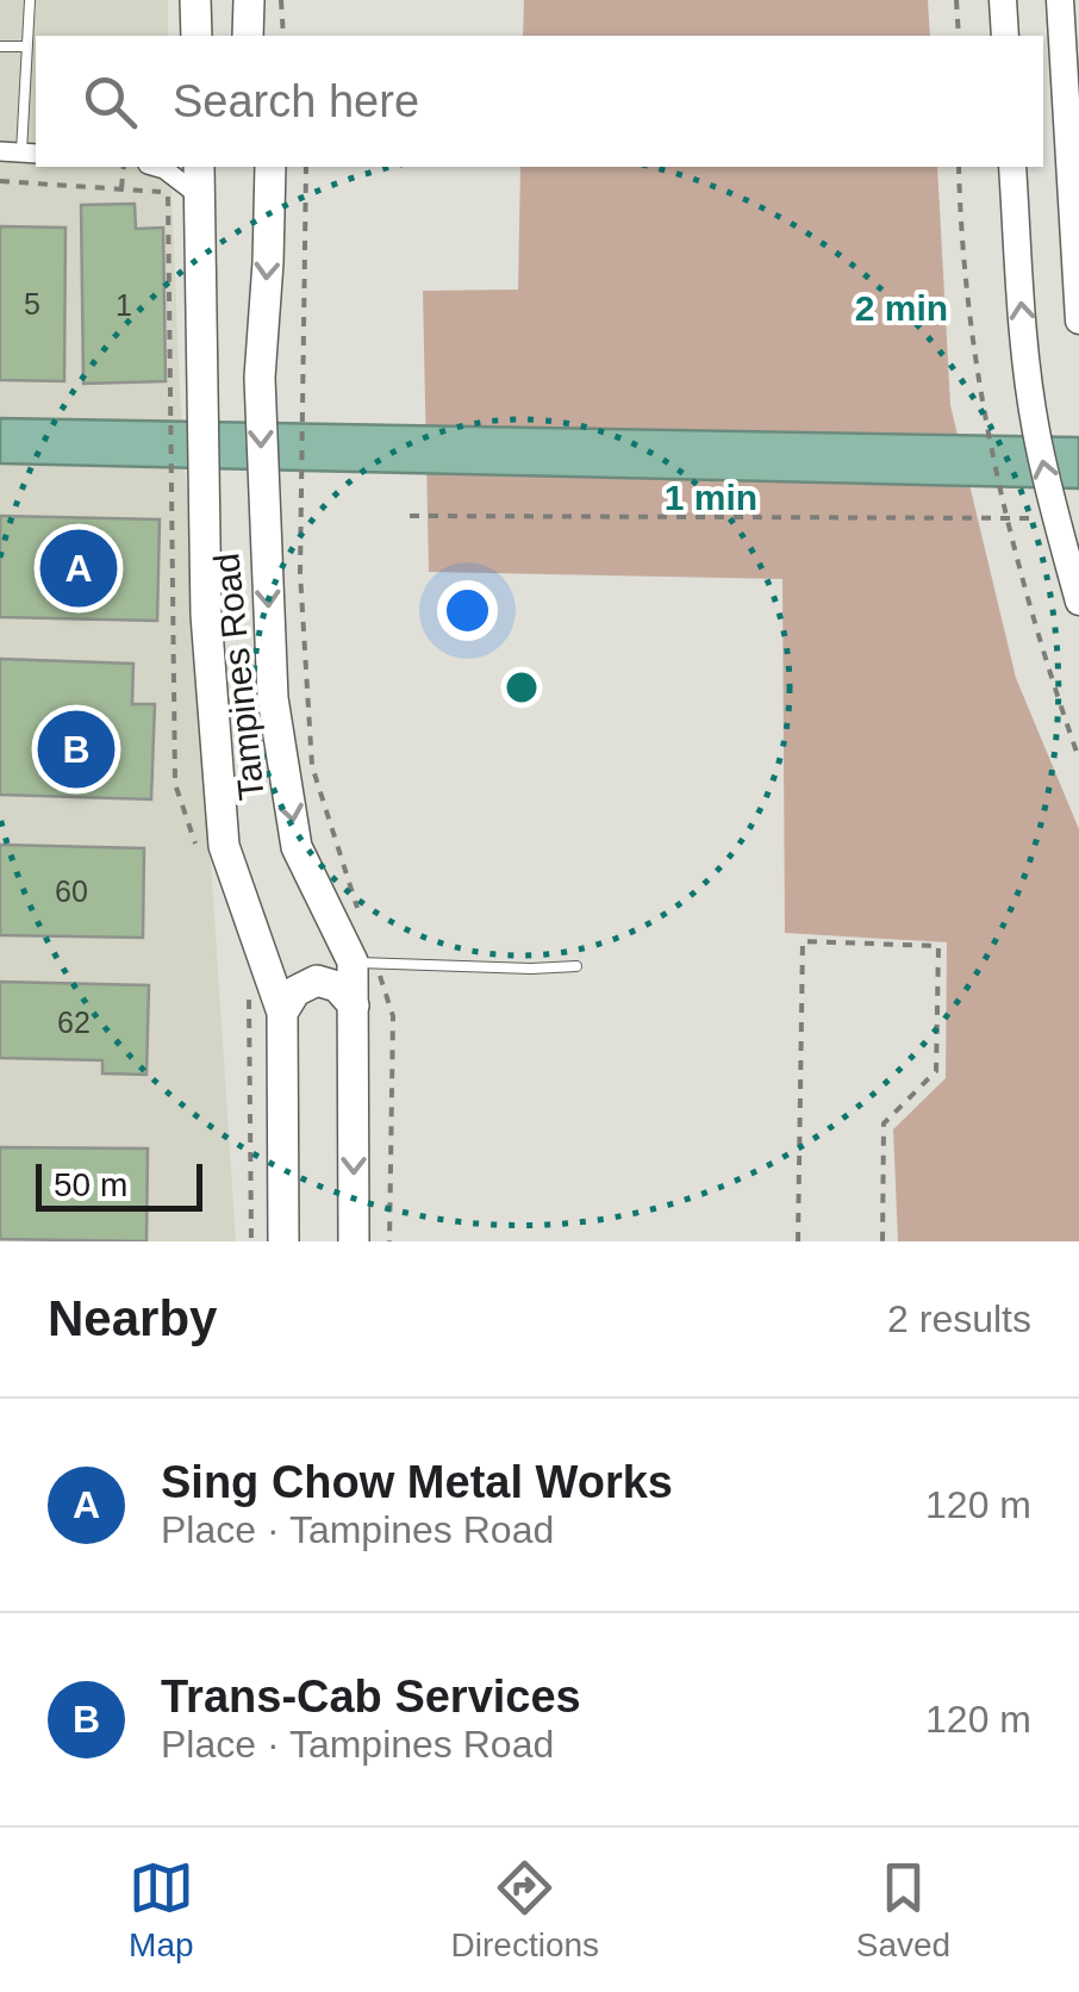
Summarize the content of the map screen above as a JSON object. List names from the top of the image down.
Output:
{
  "streets": {
    "main road": ["Tampines Road"]
  },
  "house_numbers": [
    "5",
    "1",
    "60",
    "62"
  ],
  "scale_bar": "50 m",
  "page": {
    "search": "Search here",
    "pins": ["A", "B"],
    "scale": "50 m",
    "heading": ["Nearby", "2 results"],
    "list": [
      {
        "mark": "A",
        "name": "Sing Chow Metal Works",
        "note": "Place · Tampines Road",
        "value": "120 m"
      },
      {
        "mark": "B",
        "name": "Trans-Cab Services",
        "note": "Place · Tampines Road",
        "value": "120 m"
      }
    ],
    "nav": ["Map", "Directions", "Saved"]
  },
  "rings": ["2 min", "1 min"]
}
